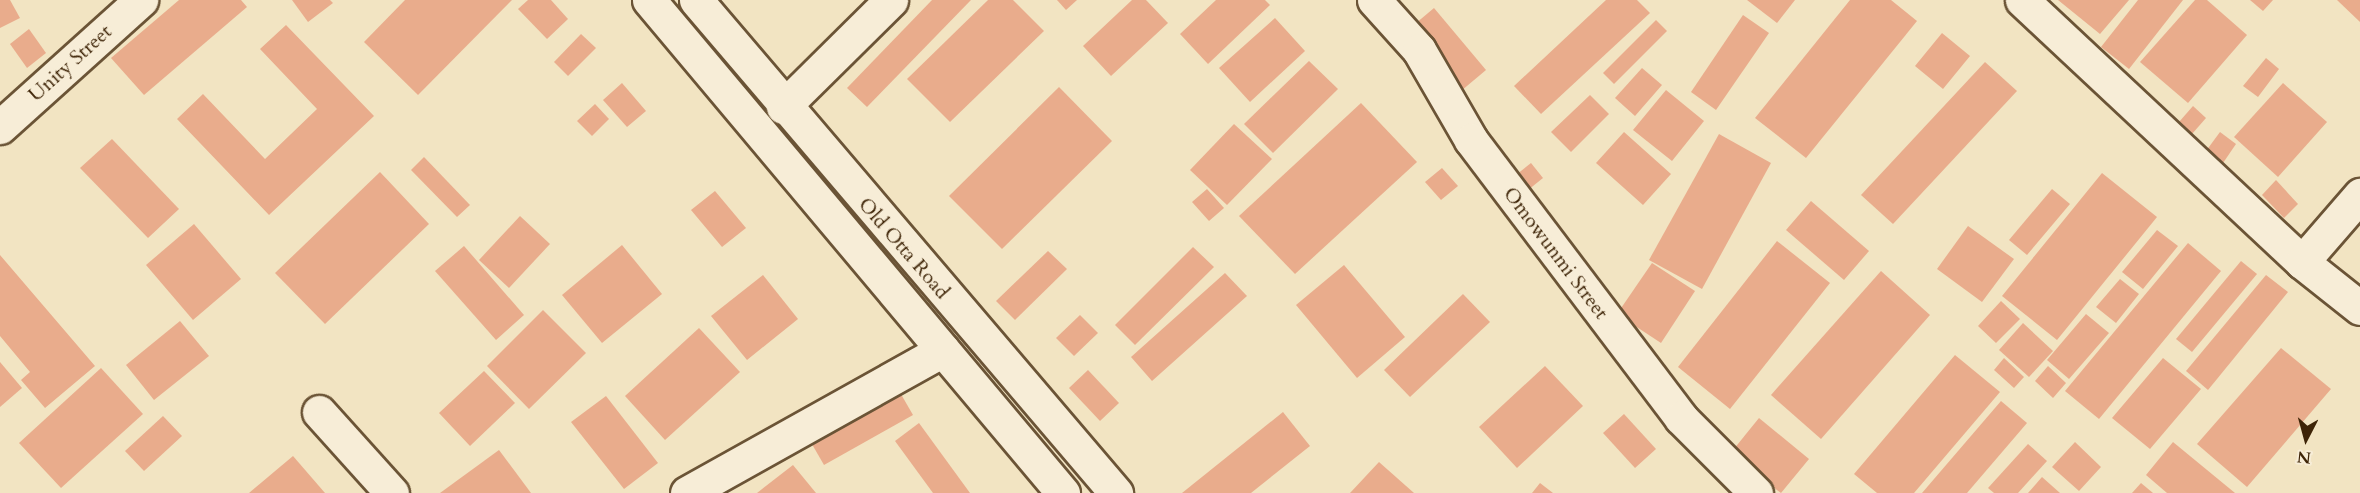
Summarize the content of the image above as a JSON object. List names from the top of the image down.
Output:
{
  "streets": {
    "street": ["Unity Street", "Old Otta Road", "Omowunmi Street"]
  },
  "north": "bottom"
}
